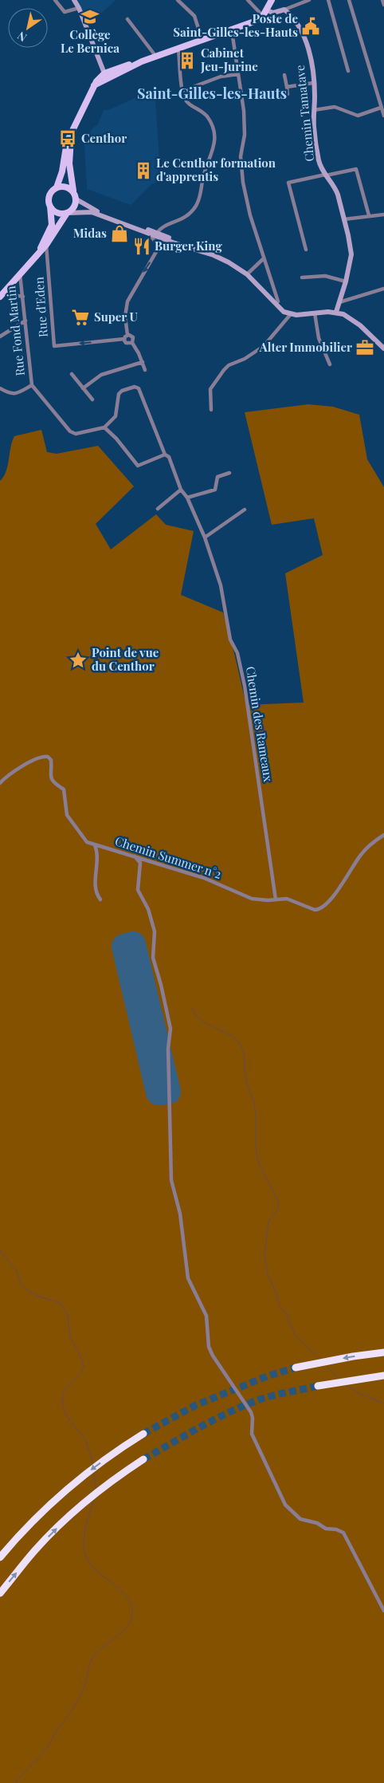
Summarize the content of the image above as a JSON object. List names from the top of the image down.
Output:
{
  "streets": {
    "main road": ["Chemin Tamatave"],
    "street": [
      "Rue d'Eden",
      "Rue Fond Martin",
      "Chemin des Rameaux",
      "Chemin Summer n°2"
    ]
  },
  "crossings": [
    ["Rue Fond Martin", "Chemin des Rameaux"],
    ["Chemin des Rameaux", "Chemin Summer n°2"]
  ],
  "districts": ["Saint-Gilles-les-Hauts"],
  "places": {
    "school or university": ["Collège Le Bernica"],
    "public building": ["Poste de Saint-Gilles-les-Hauts"],
    "building": ["Cabinet Jeu-Jurine", "Le Centhor formation d'apprentis"],
    "bus stop": ["Centhor"],
    "shop": ["Midas"],
    "restaurant": ["Burger King"],
    "supermarket": ["Super U"],
    "office": ["Alter Immobilier"],
    "place": ["Point de vue du Centhor"]
  },
  "north": "bottom left"
}
